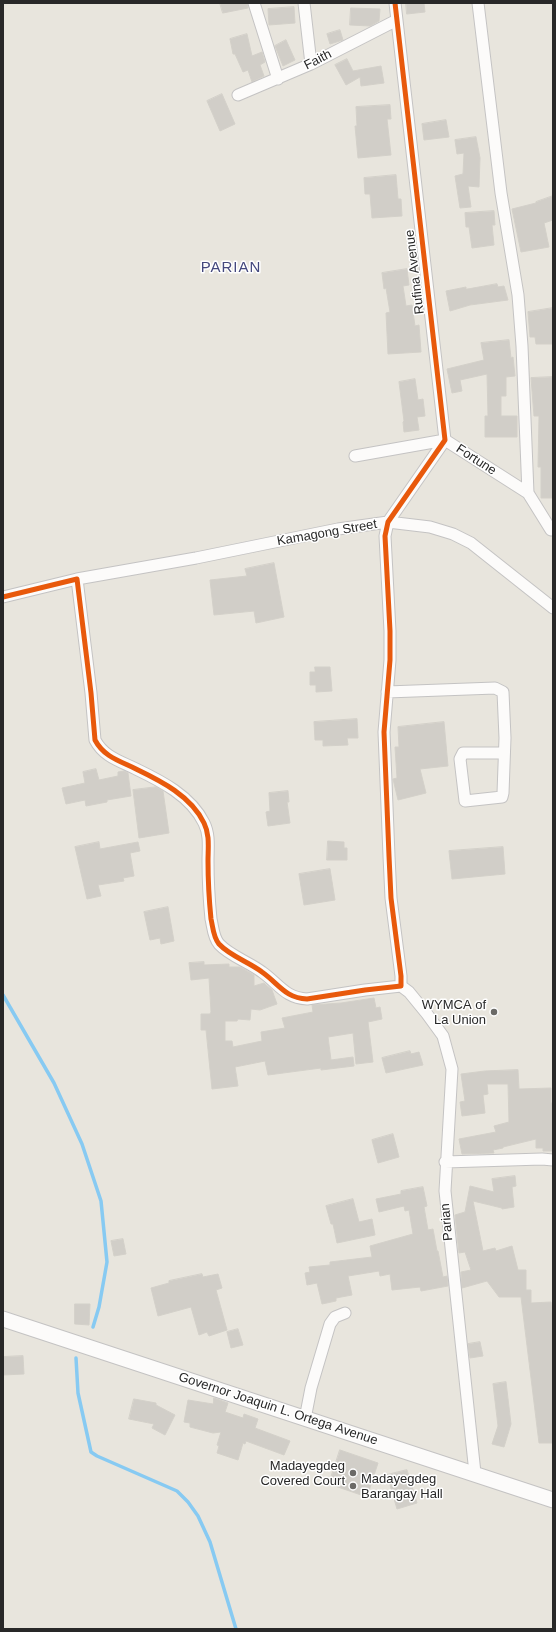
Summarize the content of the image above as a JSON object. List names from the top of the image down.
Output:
{
  "streets": {
    "main road": ["Governor Joaquin L. Ortega Avenue"],
    "street": [
      "Faith",
      "Rufina Avenue",
      "Fortune",
      "Kamagong Street",
      "Parian"
    ]
  },
  "crossings": [
    ["Faith", "Rufina Avenue"],
    ["Rufina Avenue", "Fortune"],
    ["Parian", "Governor Joaquin L. Ortega Avenue"]
  ],
  "districts": ["PARIAN"],
  "places": ["WYMCA of La Union", "Madayegdeg Covered Court", "Madayegdeg Barangay Hall"]
}
